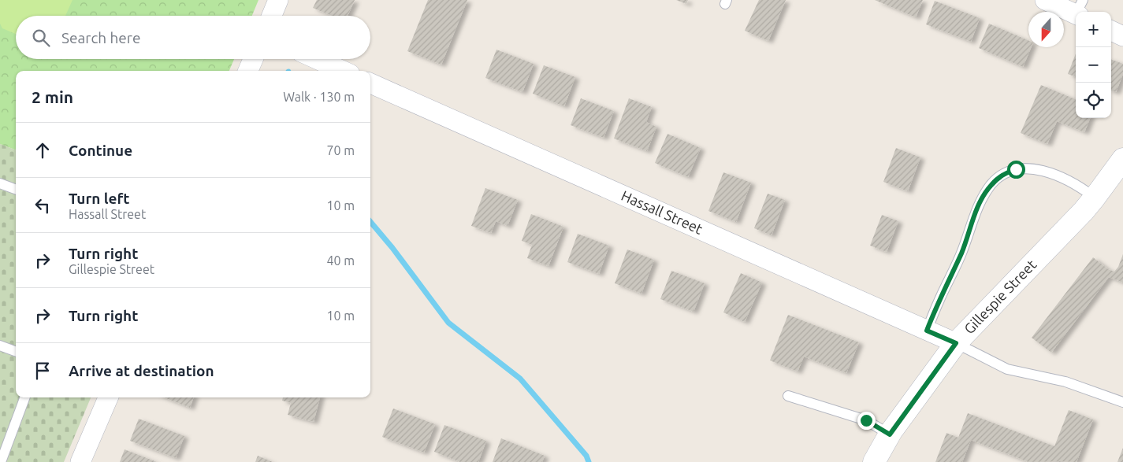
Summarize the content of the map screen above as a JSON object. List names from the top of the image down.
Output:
{
  "streets": {
    "street": ["Hassall Street", "Gillespie Street"]
  },
  "crossings": [
    ["Hassall Street", "Gillespie Street"]
  ],
  "north": "bottom",
  "page": {
    "map_buttons": ["+", "−"],
    "search": "Search here",
    "heading": ["2 min", "Walk · 130 m"],
    "list": [
      ["Continue", "70 m"],
      ["Turn left", "Hassall Street", "10 m"],
      ["Turn right", "Gillespie Street", "40 m"],
      ["Turn right", "10 m"],
      "Arrive at destination"
    ]
  }
}
